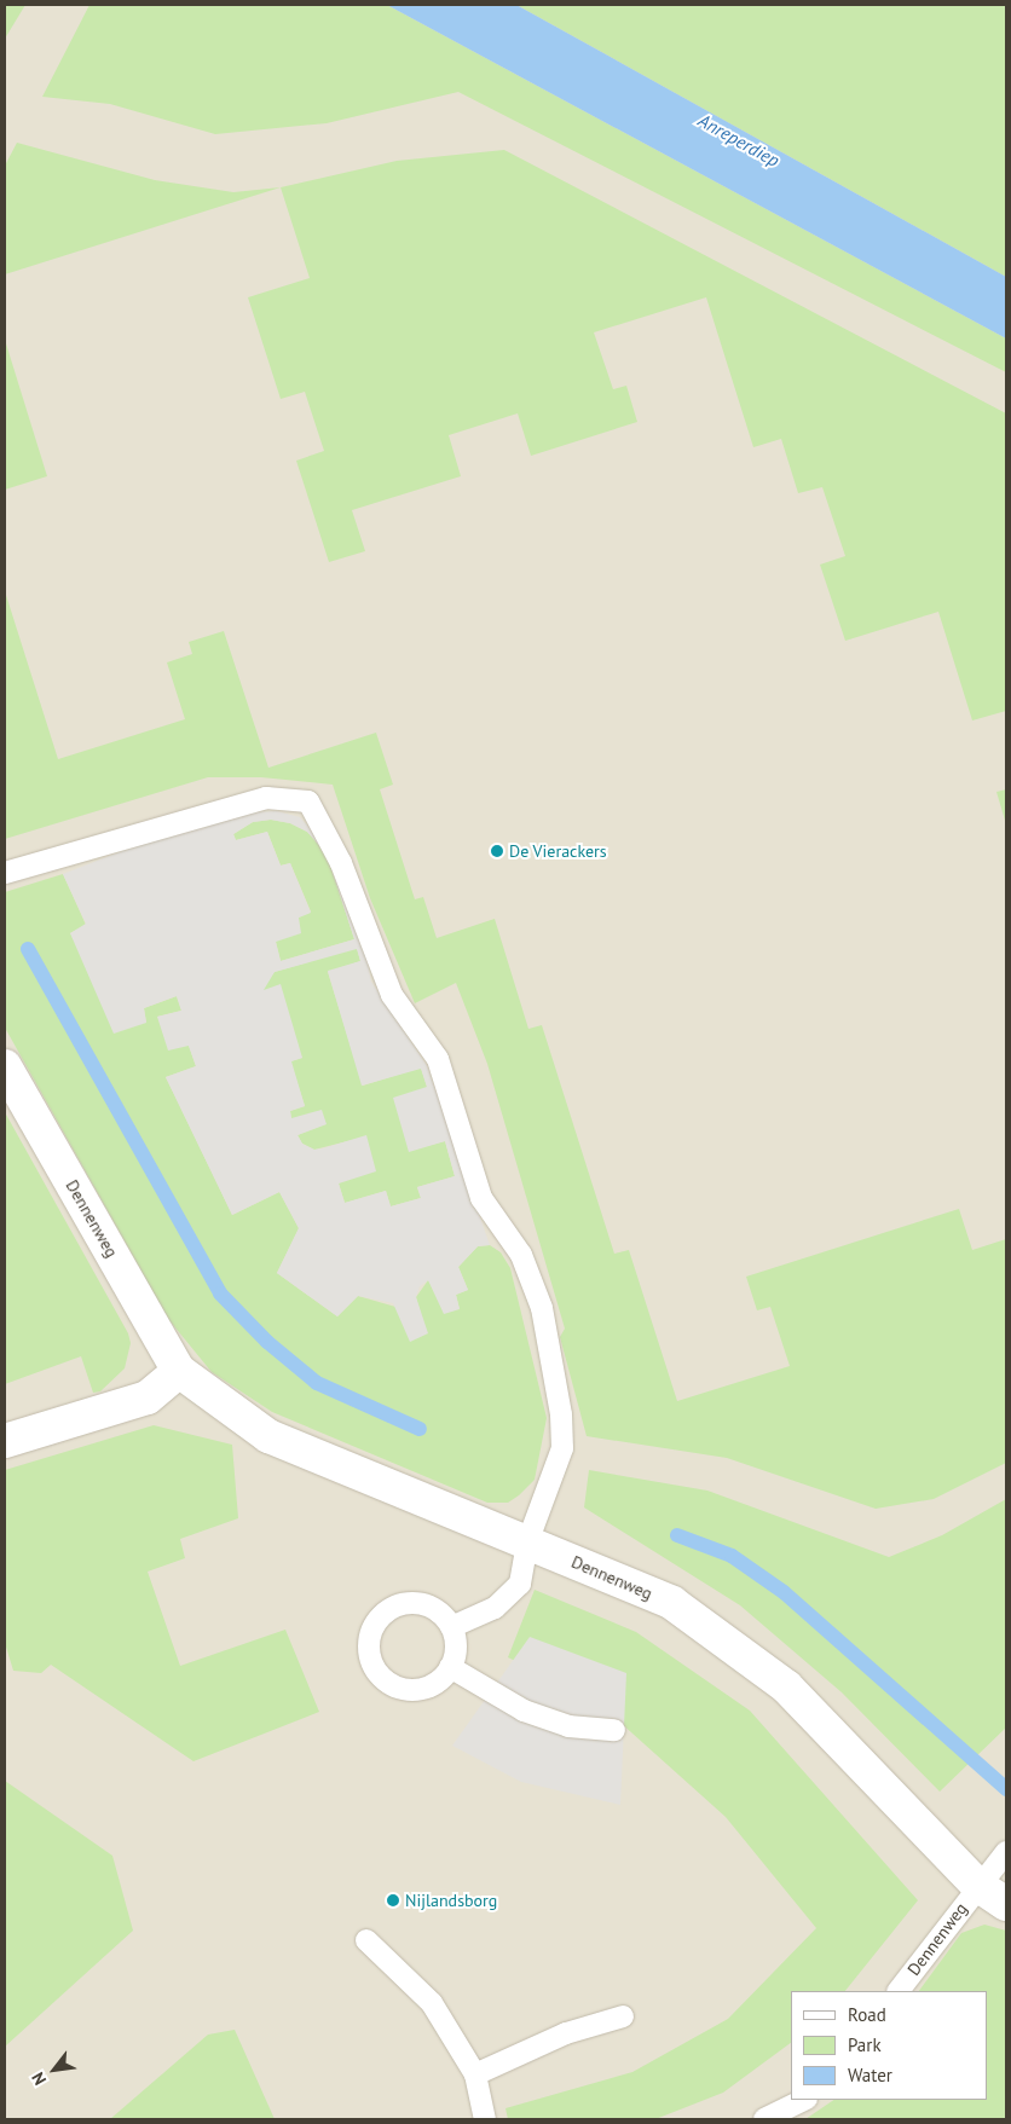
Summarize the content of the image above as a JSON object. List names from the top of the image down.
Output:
{
  "streets": {
    "street": ["Dennenweg"]
  },
  "water": ["Anreperdiep"],
  "places": ["De Vierackers", "Nijlandsborg"],
  "legend": ["Road", "Park", "Water"],
  "north": "bottom left"
}
